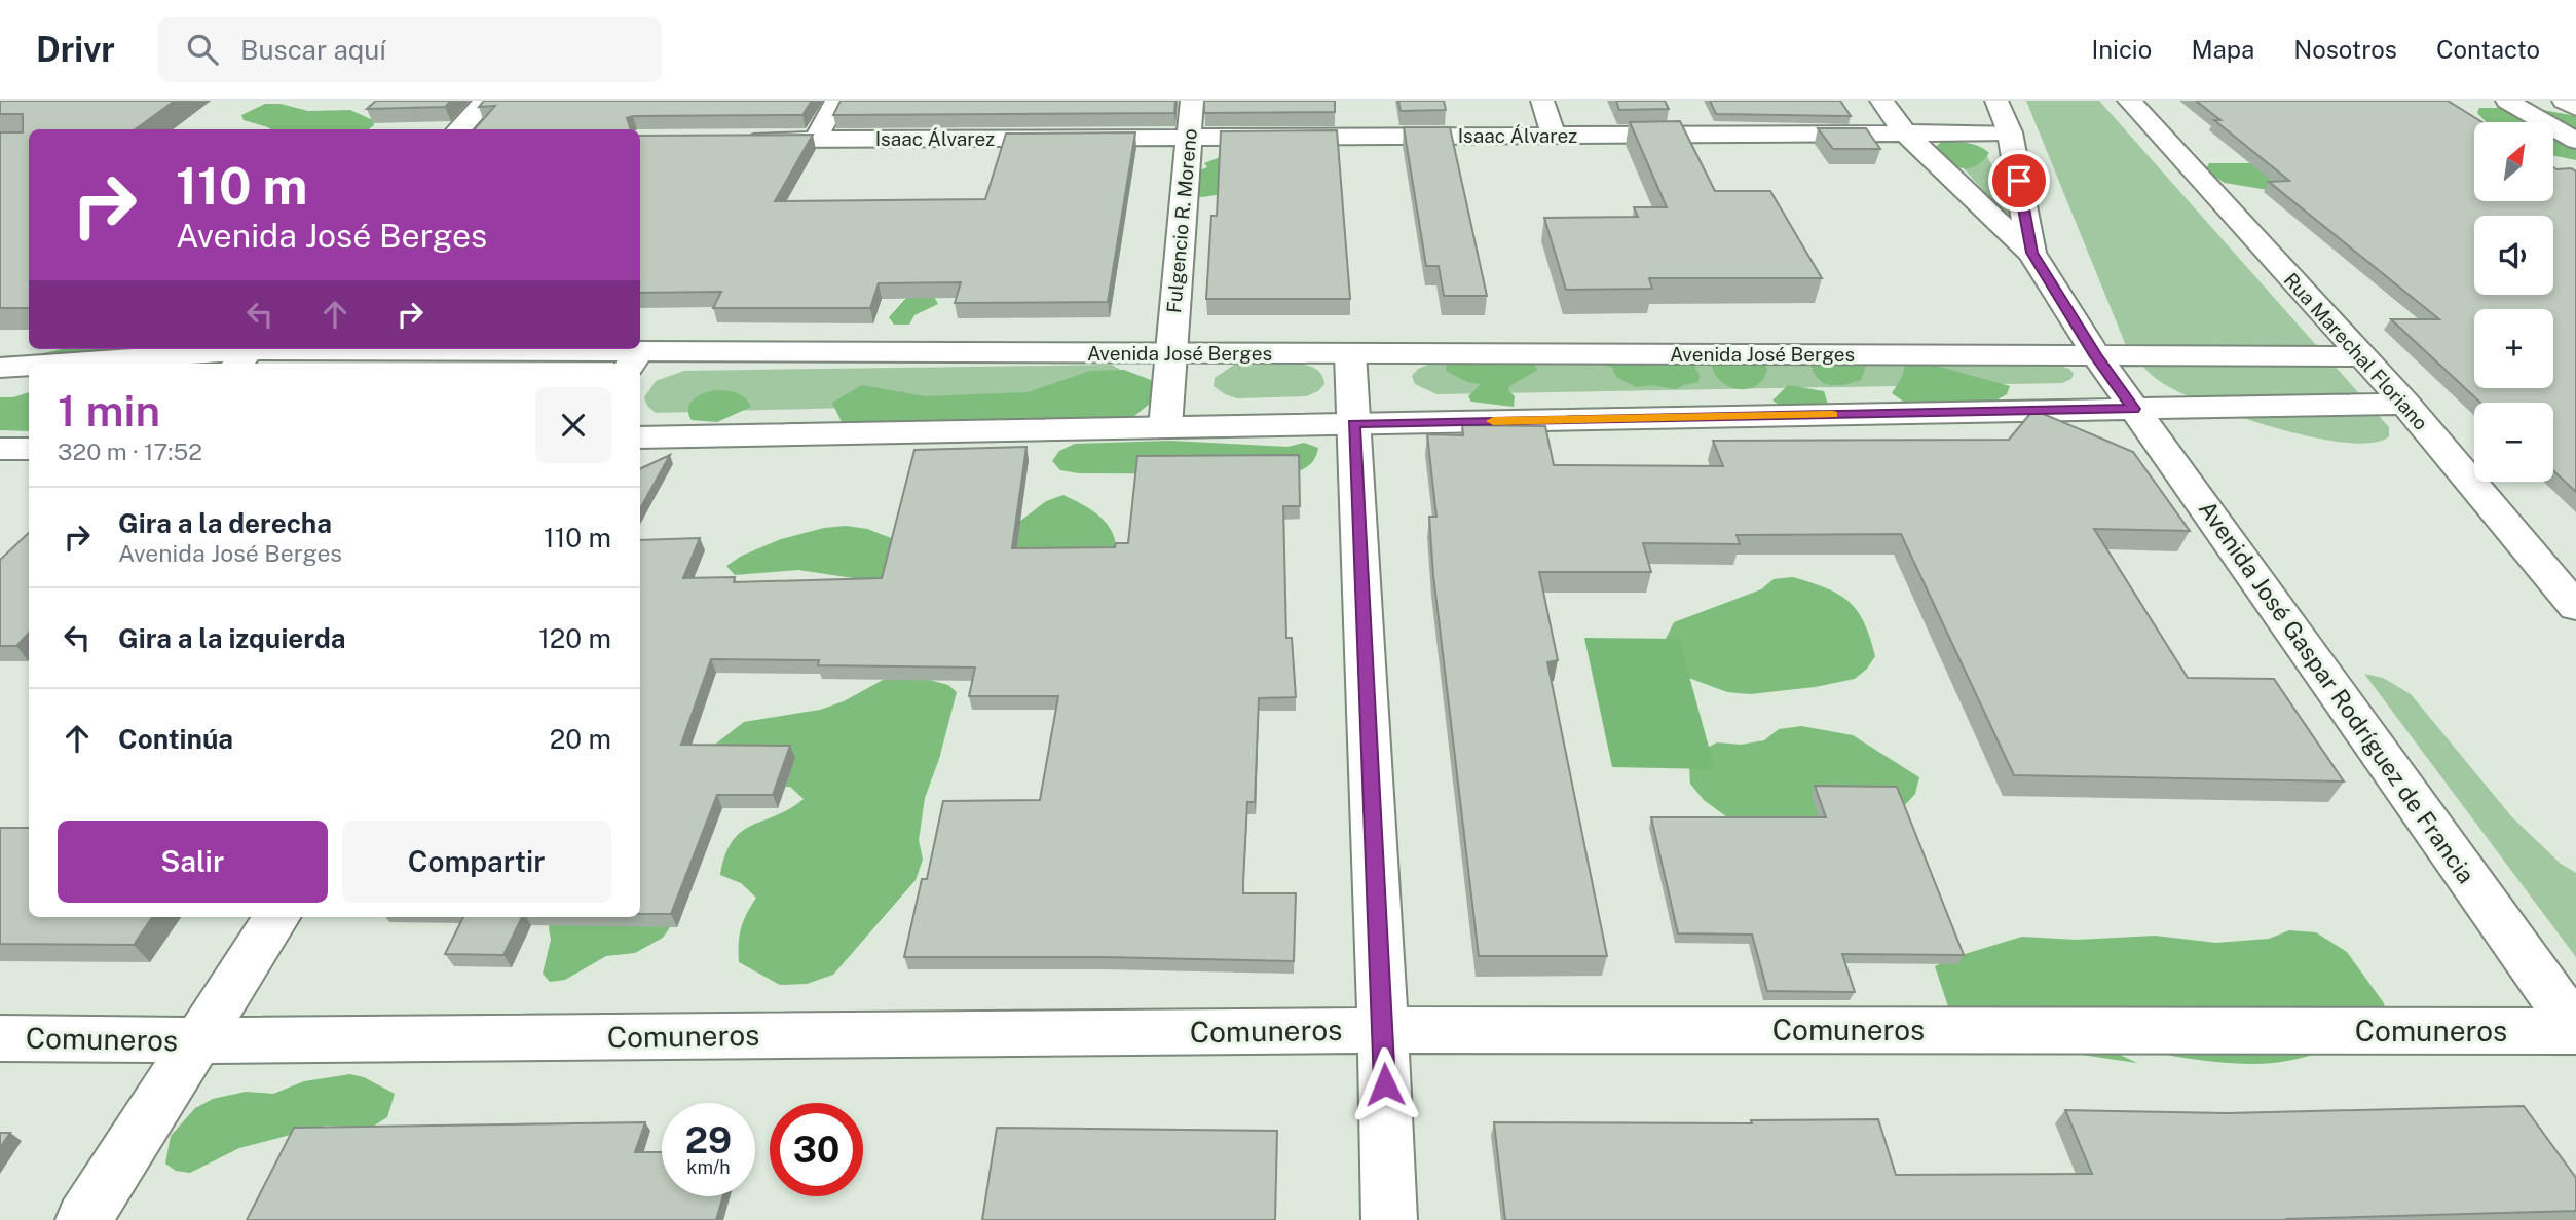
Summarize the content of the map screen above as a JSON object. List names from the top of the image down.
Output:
{
  "streets": {
    "main road": [
      "Isaac Álvarez",
      "Fulgencio R. Moreno",
      "Rua Marechal Floriano",
      "Avenida José Berges",
      "Avenida José Gaspar Rodríguez de Francia",
      "Comuneros"
    ]
  },
  "crossings": [
    ["Isaac Álvarez", "Fulgencio R. Moreno"],
    ["Fulgencio R. Moreno", "Avenida José Berges"],
    ["Rua Marechal Floriano", "Avenida José Berges"],
    ["Avenida José Berges", "Avenida José Gaspar Rodríguez de Francia"],
    ["Avenida José Gaspar Rodríguez de Francia", "Comuneros"]
  ],
  "north": "top right",
  "page": {
    "header": "Drivr",
    "search": "Buscar aquí",
    "nav": [
      "Inicio",
      "Mapa",
      "Nosotros",
      "Contacto"
    ],
    "map_buttons": ["+", "−"],
    "turn": ["110 m", "Avenida José Berges"],
    "heading": ["1 min", "320 m · 17:52"],
    "list": [
      {
        "name": "Gira a la derecha",
        "note": "Avenida José Berges",
        "value": "110 m"
      },
      {
        "name": "Gira a la izquierda",
        "value": "120 m"
      },
      {
        "name": "Continúa",
        "value": "20 m"
      }
    ],
    "buttons": ["Salir", "Compartir"],
    "speed": "29 km/h",
    "limit": "30"
  }
}
